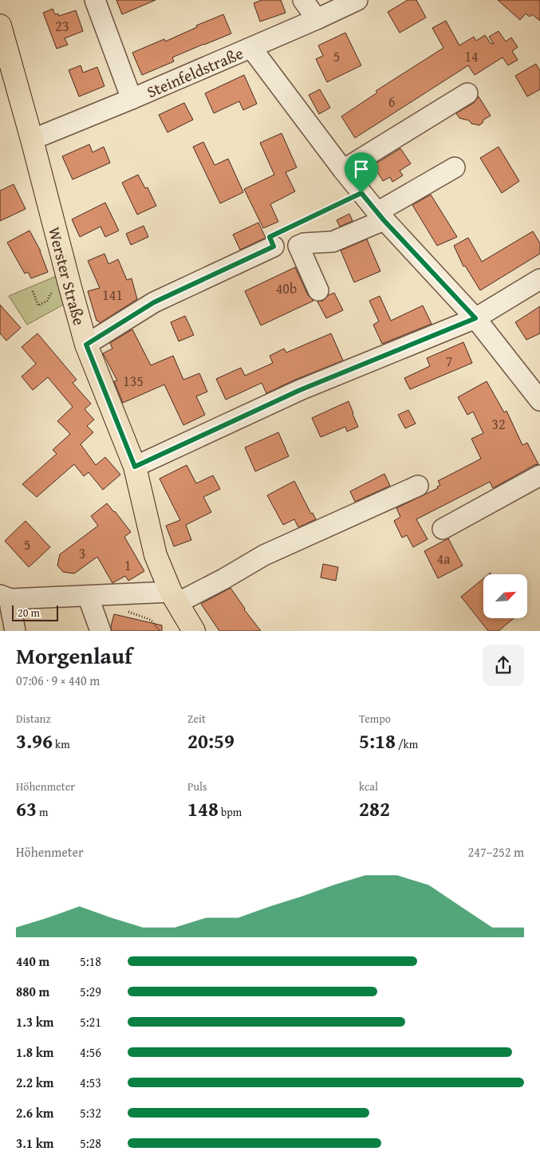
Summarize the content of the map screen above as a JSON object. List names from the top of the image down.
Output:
{
  "streets": {
    "main road": ["Werster Straße"],
    "street": ["Steinfeldstraße"]
  },
  "crossings": [
    ["Steinfeldstraße", "Werster Straße"]
  ],
  "house_numbers": [
    "23",
    "5",
    "14",
    "6",
    "40b",
    "141",
    "7",
    "135",
    "32",
    "5",
    "3",
    "4a",
    "1"
  ],
  "scale_bar": "20 m",
  "north": "top right",
  "page": {
    "scale": "20 m",
    "heading": ["Morgenlauf", "07:06 · 9 × 440 m"],
    "stats": [
      ["Distanz", "3.96 km"],
      ["Zeit", "20:59"],
      ["Tempo", "5:18 /km"],
      ["Höhenmeter", "63 m"],
      ["Puls", "148 bpm"],
      ["kcal", "282"]
    ],
    "chart": ["Höhenmeter", "247–252 m"],
    "list": [
      {
        "name": "440 m",
        "note": "5:18"
      },
      {
        "name": "880 m",
        "note": "5:29"
      },
      {
        "name": "1.3 km",
        "note": "5:21"
      },
      {
        "name": "1.8 km",
        "note": "4:56"
      },
      {
        "name": "2.2 km",
        "note": "4:53"
      },
      {
        "name": "2.6 km",
        "note": "5:32"
      },
      {
        "name": "3.1 km",
        "note": "5:28"
      }
    ]
  }
}
